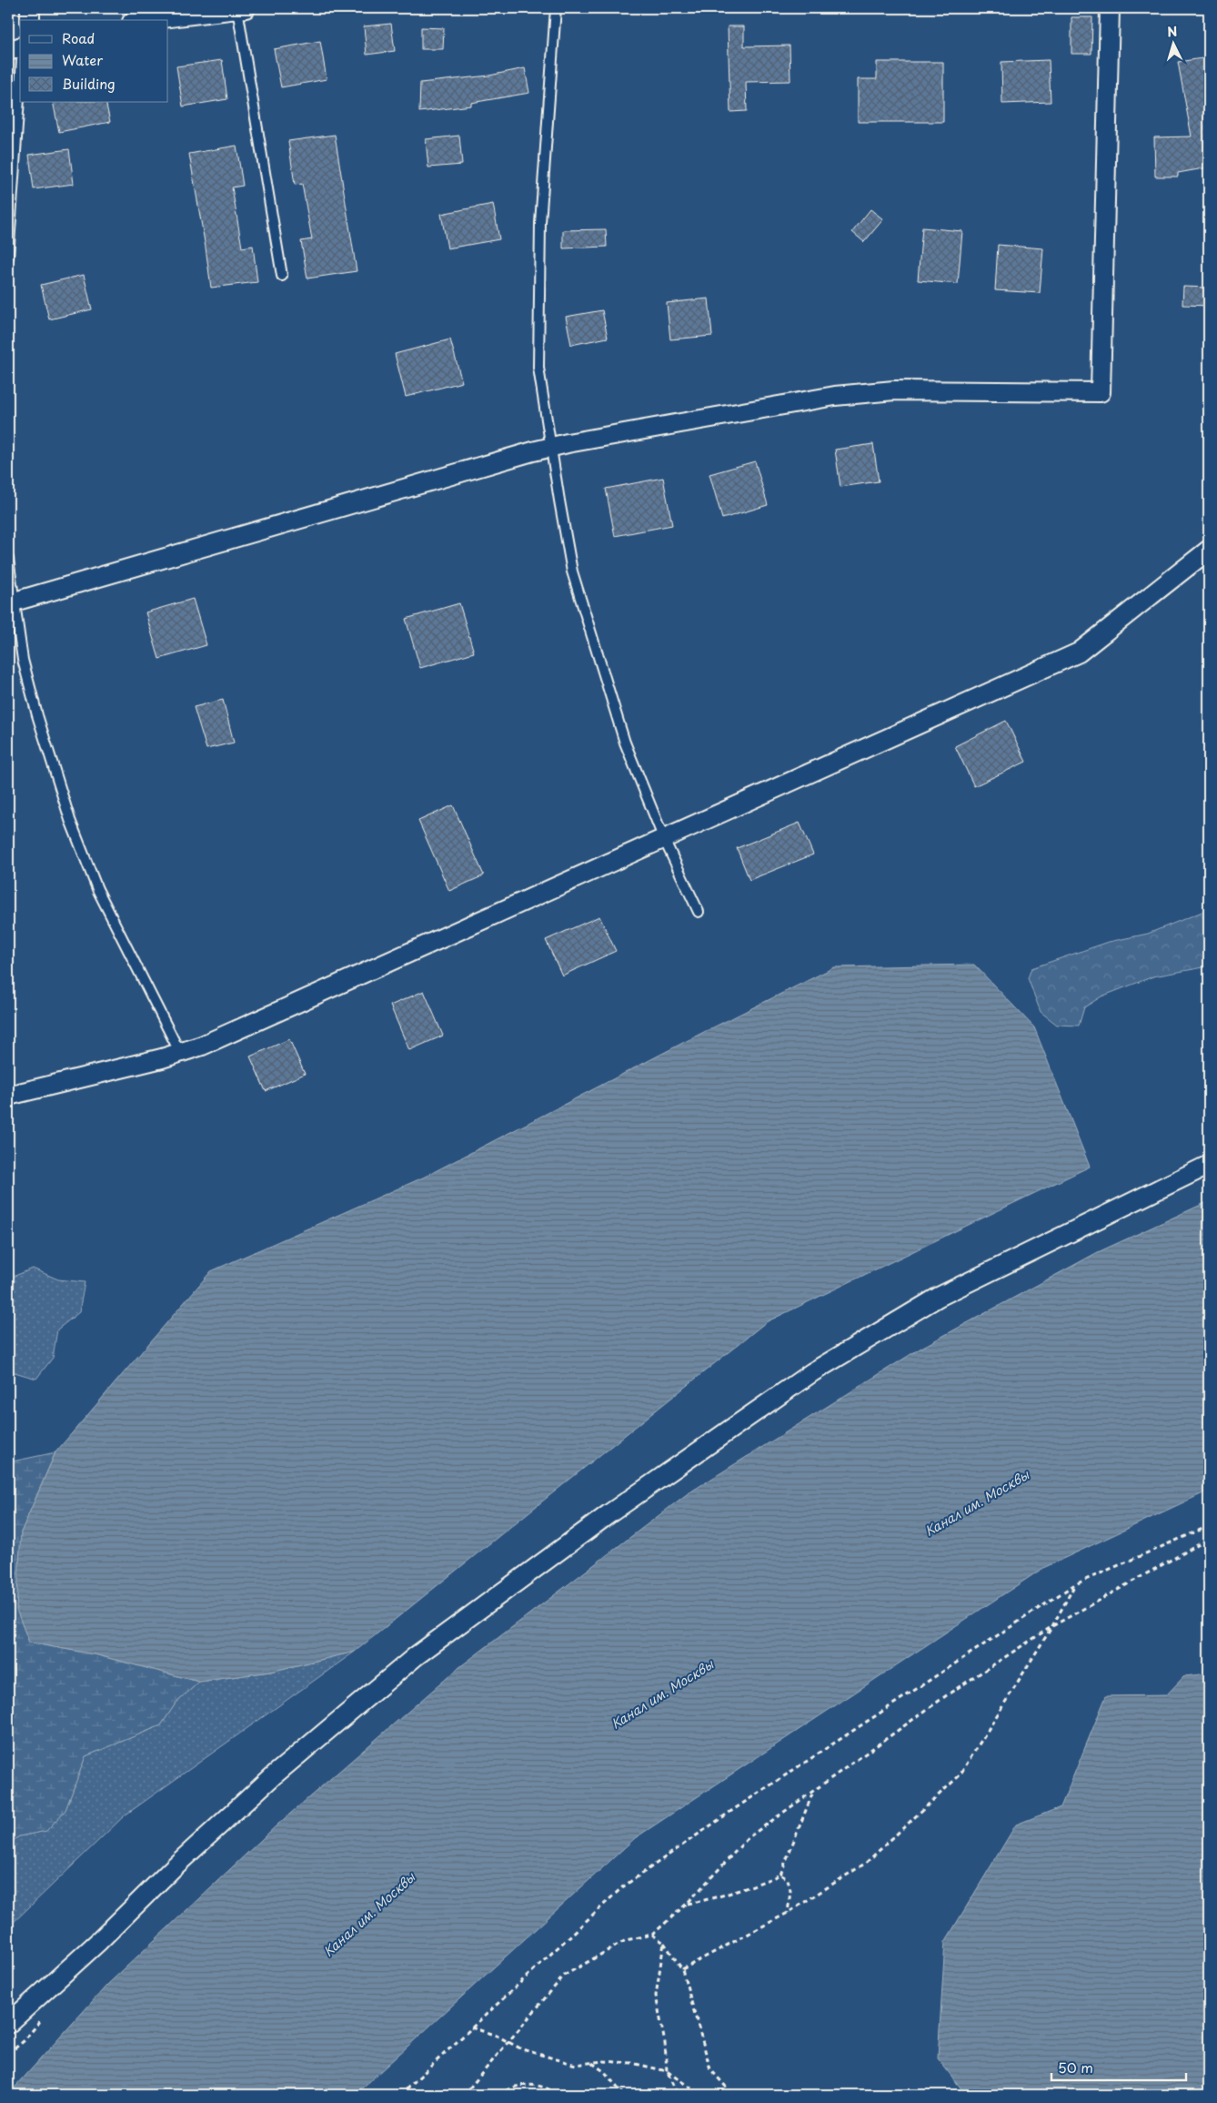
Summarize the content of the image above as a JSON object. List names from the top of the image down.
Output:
{
  "water": ["Канал им. Москвы"],
  "legend": ["Road", "Water", "Building"],
  "scale_bar": "50 m",
  "north": "top"
}
